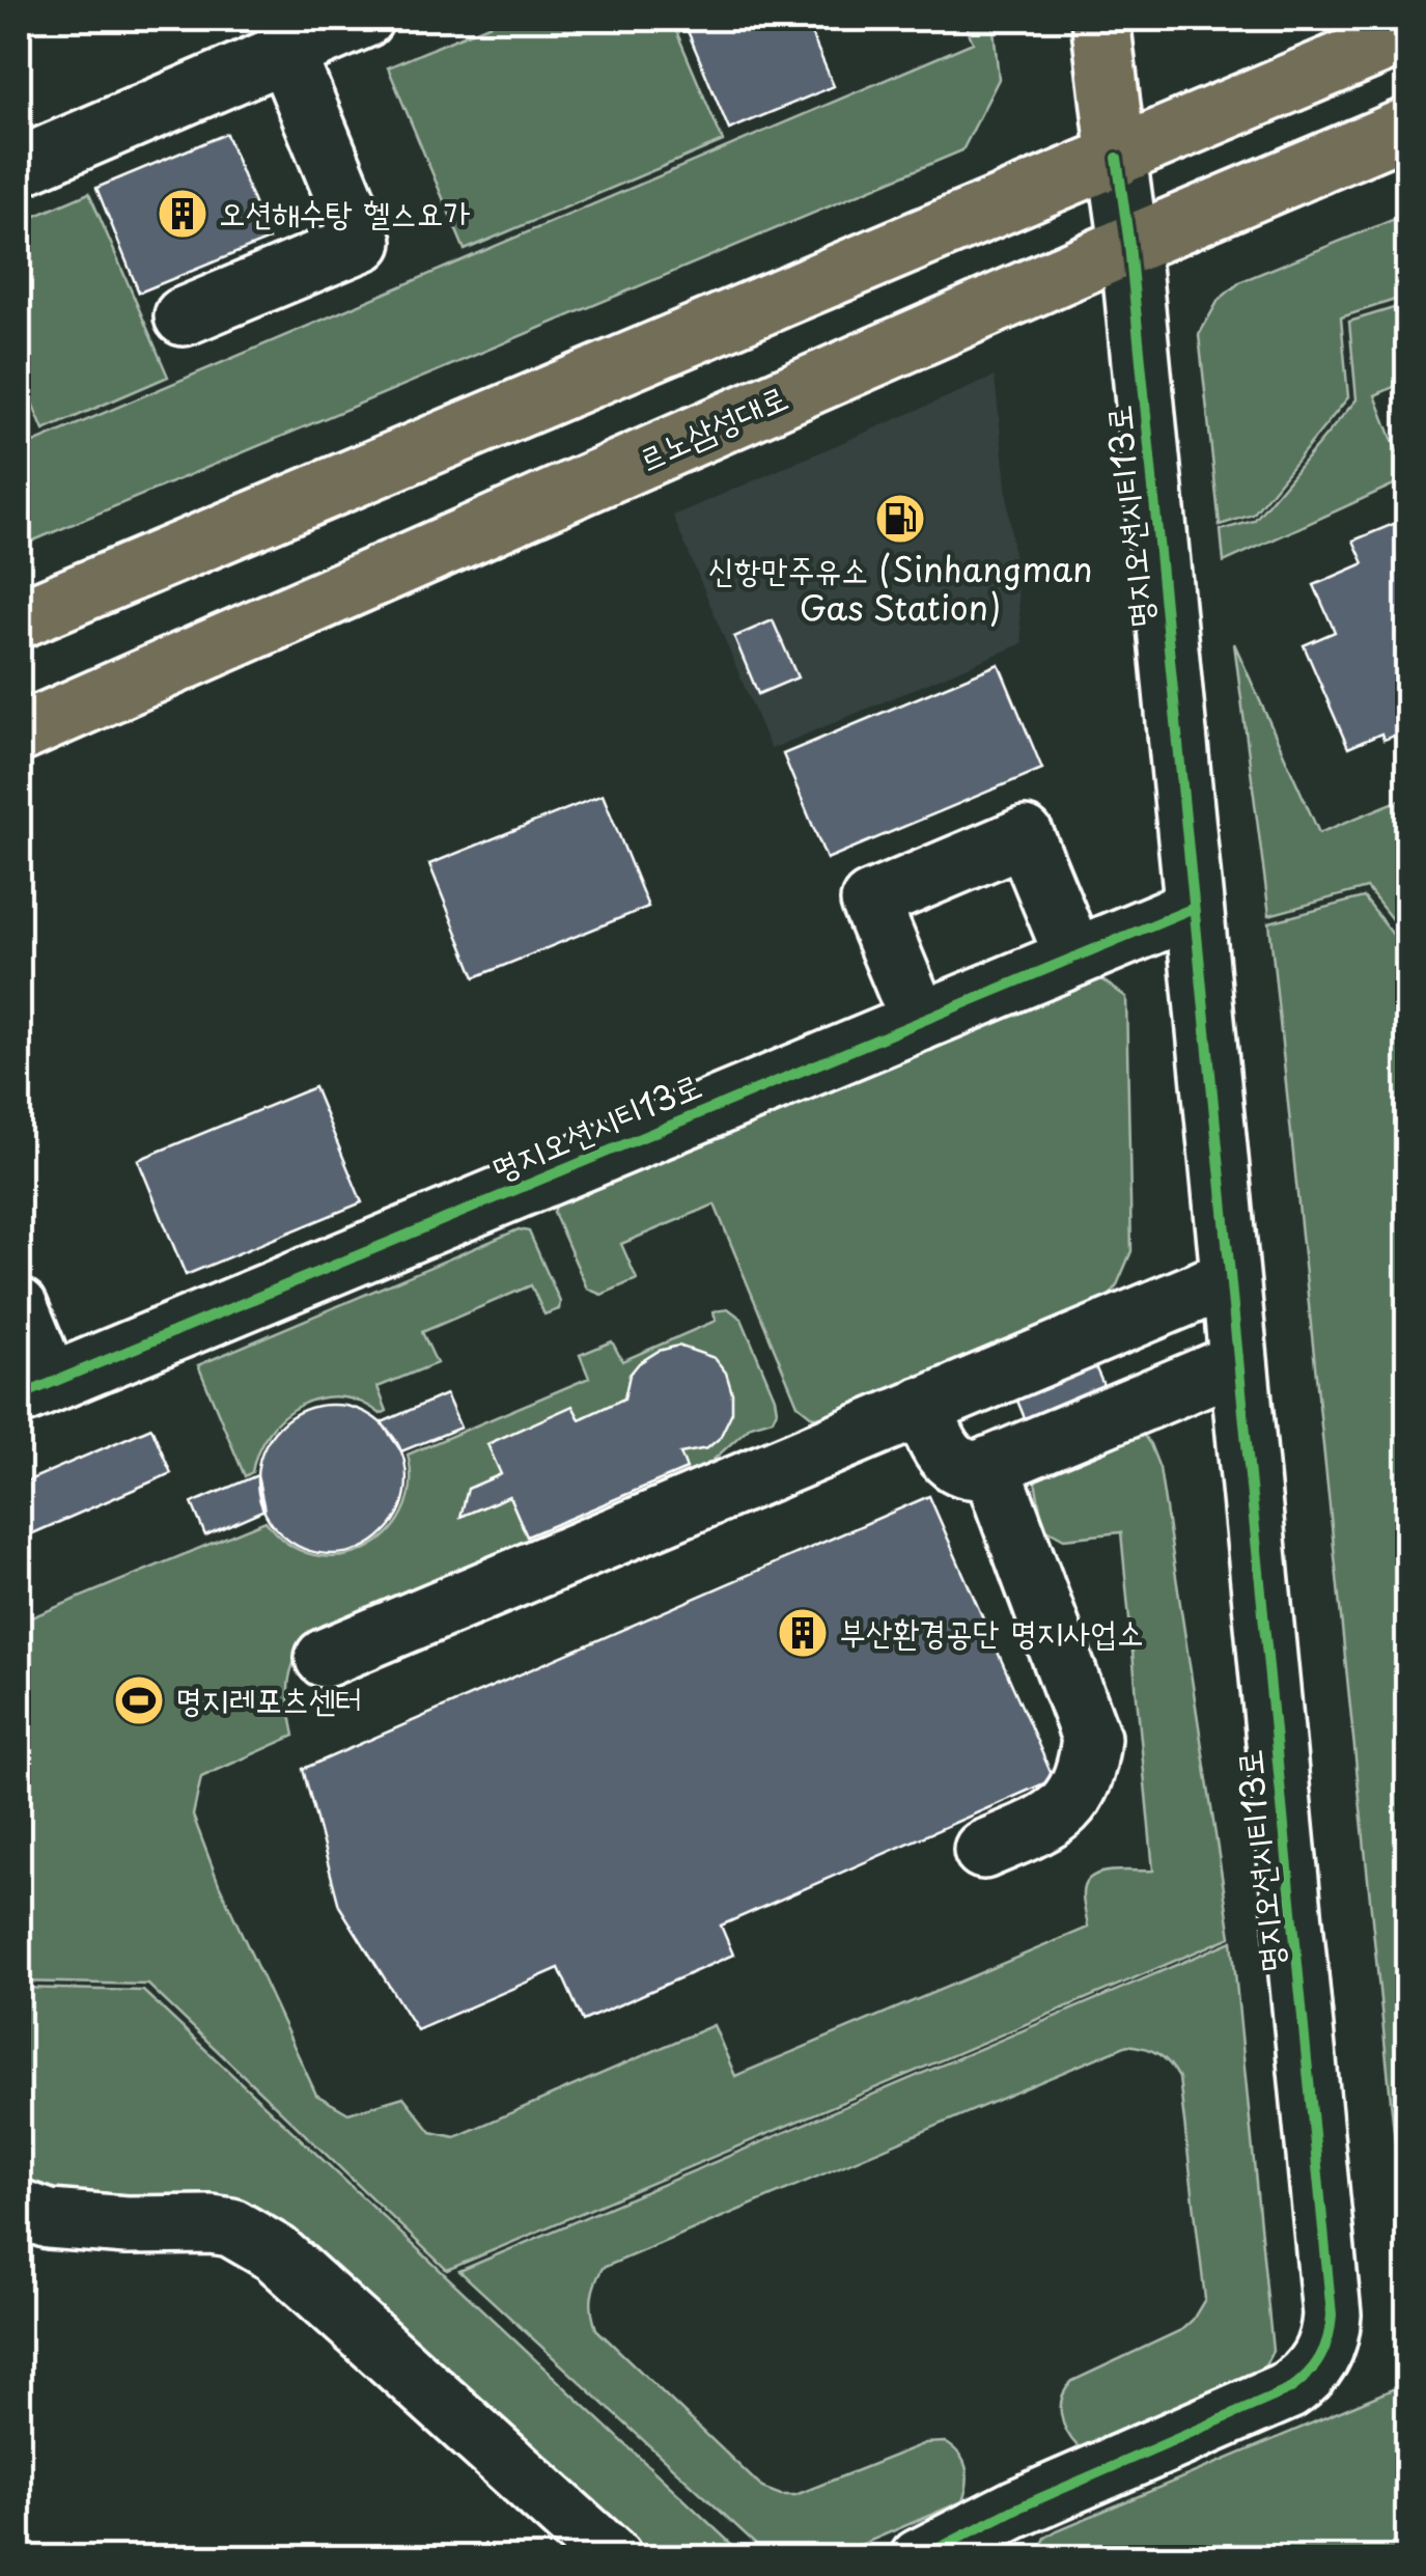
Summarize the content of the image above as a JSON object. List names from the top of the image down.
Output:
{
  "streets": {
    "main road": ["르노삼성대로"],
    "street": ["명지오션시티13로"]
  },
  "crossings": [
    ["르노삼성대로", "명지오션시티13로"]
  ],
  "places": {
    "building": ["오션해수탕 헬스요가", "부산환경공단 명지사업소"],
    "fuel station": ["신항만주유소 (Sinhangman Gas Station)"],
    "sports": ["명지레포츠센터"]
  }
}
